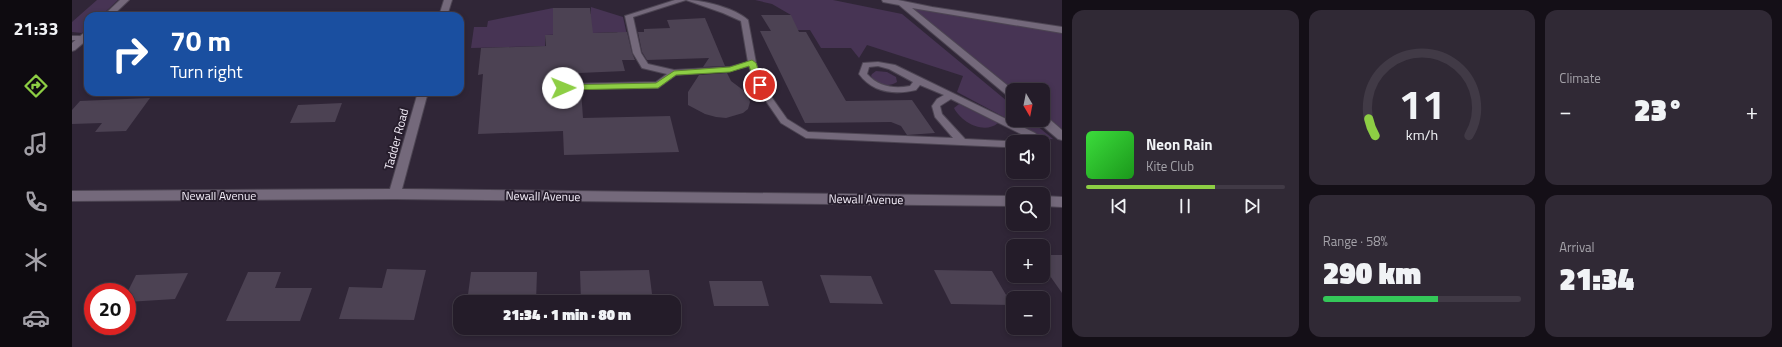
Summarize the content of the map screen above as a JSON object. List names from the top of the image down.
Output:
{
  "streets": {
    "street": ["Tadder Road", "Newall Avenue"]
  },
  "crossings": [
    ["Tadder Road", "Newall Avenue"]
  ],
  "north": "bottom",
  "page": {
    "tabs": "21:33",
    "tile": [
      "Climate",
      ["Range · 58%", "290 km"],
      ["Arrival", "21:34"]
    ],
    "turn": ["70 m", "Turn right"],
    "map_buttons": ["+", "−"],
    "heat": ["−", "23°", "+"],
    "song": ["Neon Rain", "Kite Club"],
    "limit": "20",
    "trip": "21:34 · 1 min · 80 m",
    "gauge": ["11", "km/h"]
  }
}
